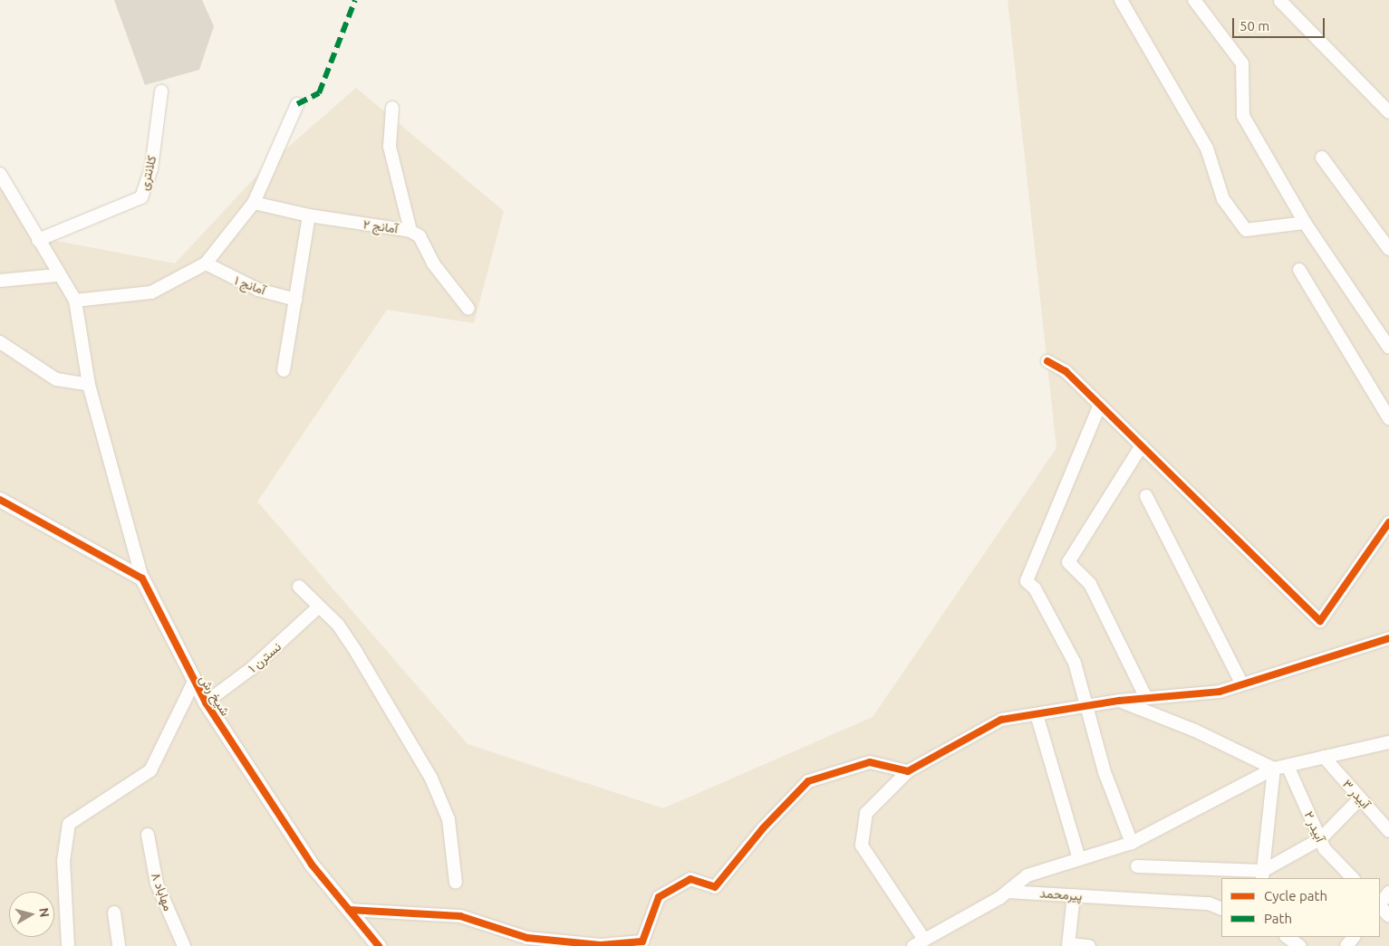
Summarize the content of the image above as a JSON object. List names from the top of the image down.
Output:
{
  "streets": {
    "street": [
      "کلانتری",
      "آمانج ۲",
      "آمانج ۱",
      "نسترن ۱",
      "شیخ رش",
      "آبیدر ۳",
      "آبیدر ۲",
      "مهاباد ۸",
      "پیرمحمد"
    ]
  },
  "crossings": [
    ["نسترن ۱", "شیخ رش"]
  ],
  "legend": ["Cycle path", "Path"],
  "scale_bar": "50 m",
  "north": "right"
}
